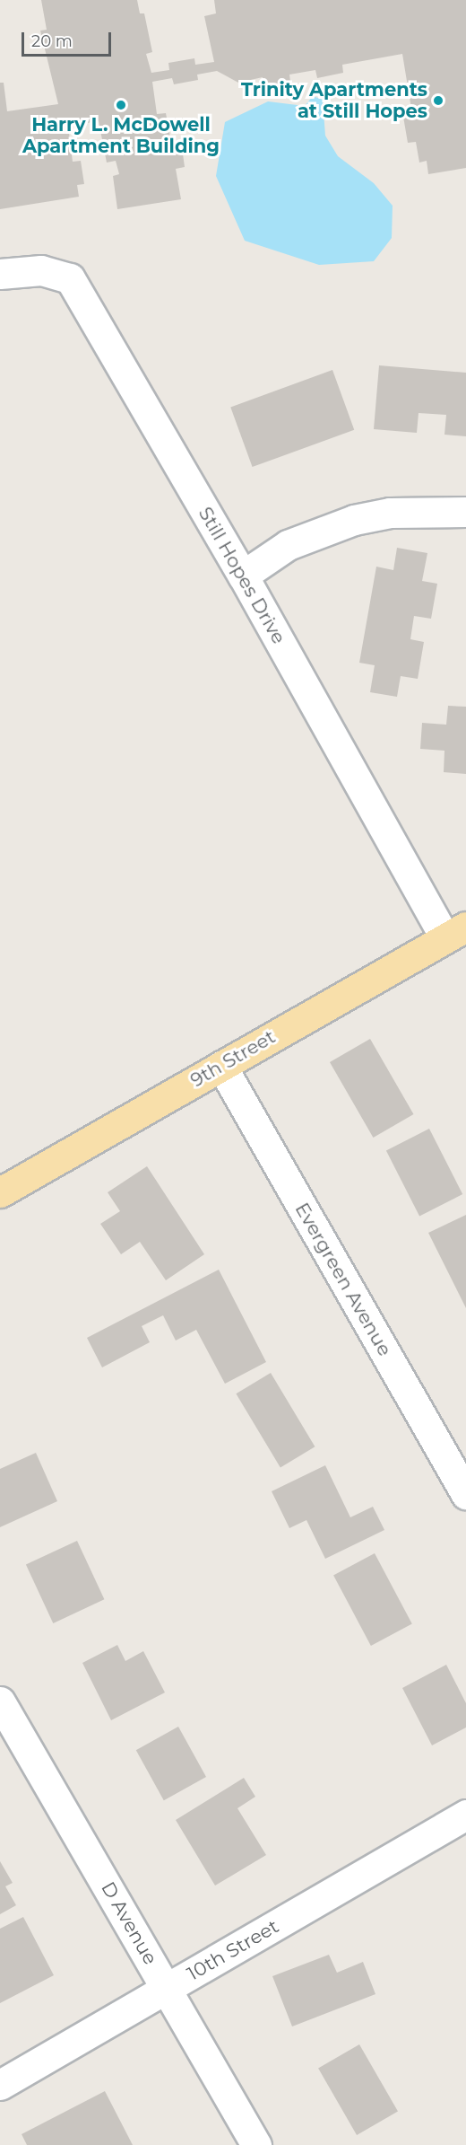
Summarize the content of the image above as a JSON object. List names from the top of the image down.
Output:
{
  "streets": {
    "main road": ["9th Street"],
    "street": [
      "Still Hopes Drive",
      "Evergreen Avenue",
      "D Avenue",
      "10th Street"
    ]
  },
  "crossings": [
    ["Still Hopes Drive", "9th Street"],
    ["9th Street", "Evergreen Avenue"],
    ["D Avenue", "10th Street"]
  ],
  "places": ["Trinity Apartments at Still Hopes", "Harry L. McDowell Apartment Building"],
  "scale_bar": "20 m"
}
